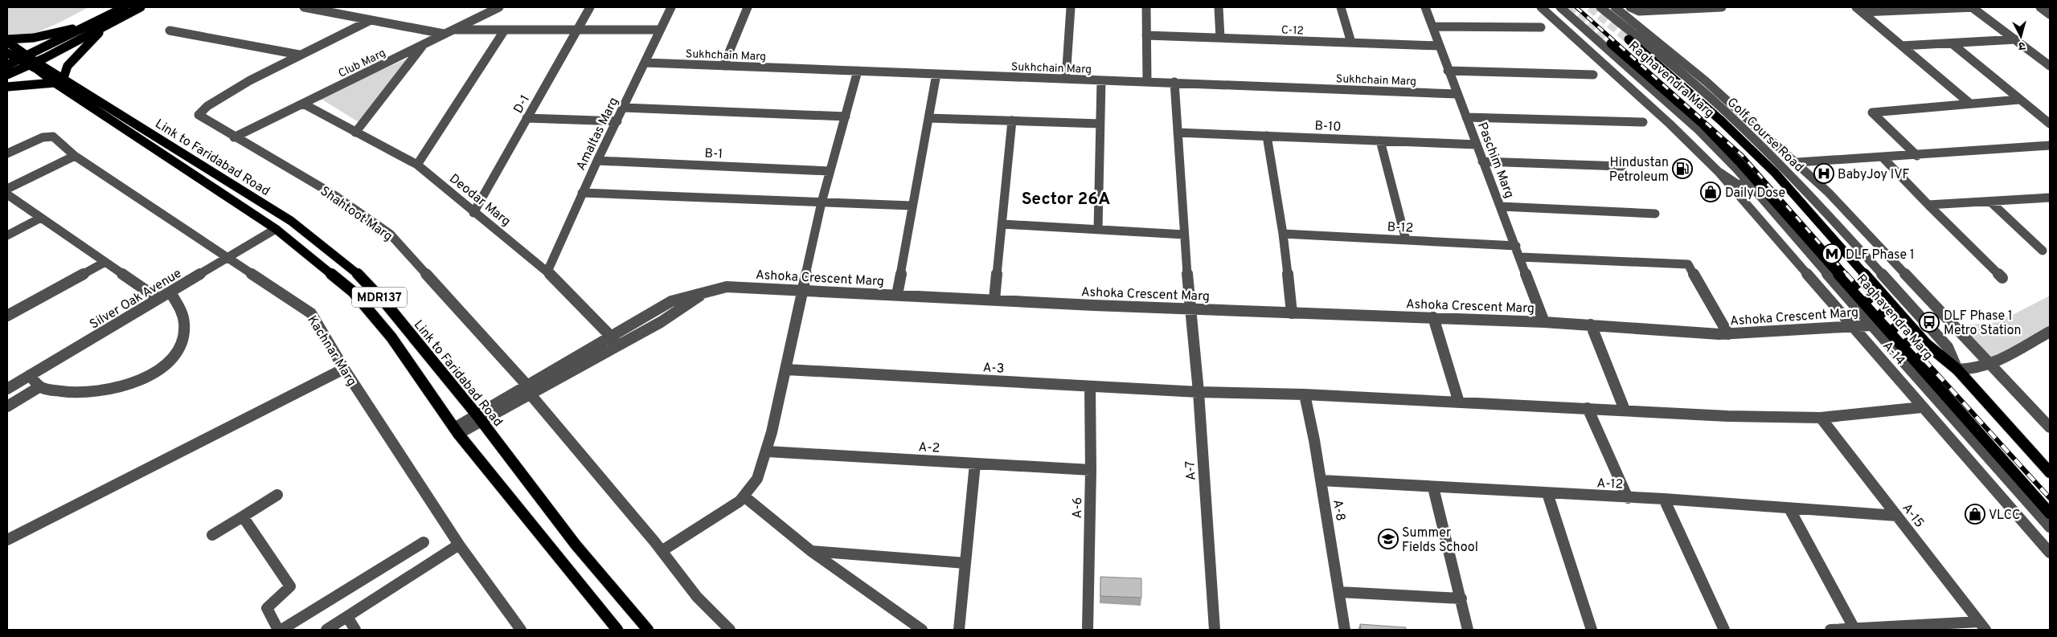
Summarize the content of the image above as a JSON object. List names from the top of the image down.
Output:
{
  "streets": {
    "main road": ["Raghavendra Marg", "Link to Faridabad Road", "MDR137"],
    "street": [
      "C-12",
      "Sukhchain Marg",
      "Club Marg",
      "D-1",
      "B-10",
      "Amaltas Marg",
      "Golf Course Road",
      "B-1",
      "Paschim Marg",
      "Deodar Marg",
      "Shahtoot Marg",
      "B-12",
      "Ashoka Crescent Marg",
      "Silver Oak Avenue",
      "Kachnar Marg",
      "A-14",
      "A-3",
      "A-2",
      "A-7",
      "A-12",
      "A-6",
      "A-8",
      "A-15"
    ]
  },
  "crossings": [
    ["C-12", "Paschim Marg"],
    ["Sukhchain Marg", "Amaltas Marg"],
    ["Sukhchain Marg", "Paschim Marg"],
    ["Sukhchain Marg", "A-7"],
    ["Club Marg", "Deodar Marg"],
    ["Club Marg", "Shahtoot Marg"],
    ["Raghavendra Marg", "Golf Course Road"],
    ["D-1", "Deodar Marg"],
    ["B-10", "Paschim Marg"],
    ["B-10", "A-7"],
    ["Amaltas Marg", "B-1"],
    ["Amaltas Marg", "Deodar Marg"],
    ["Link to Faridabad Road", "Ashoka Crescent Marg"],
    ["Link to Faridabad Road", "MDR137"],
    ["Link to Faridabad Road", "Silver Oak Avenue"],
    ["Paschim Marg", "B-12"],
    ["Paschim Marg", "Ashoka Crescent Marg"],
    ["Deodar Marg", "Ashoka Crescent Marg"],
    ["Shahtoot Marg", "Ashoka Crescent Marg"],
    ["Ashoka Crescent Marg", "A-14"],
    ["Ashoka Crescent Marg", "A-7"],
    ["Silver Oak Avenue", "Kachnar Marg"],
    ["A-14", "A-3"],
    ["A-3", "A-7"],
    ["A-3", "A-6"],
    ["A-3", "A-8"],
    ["A-3", "A-15"],
    ["A-2", "A-6"],
    ["A-12", "A-8"],
    ["A-12", "A-15"]
  ],
  "districts": ["Sector 26A"],
  "places": {
    "fuel station": ["Hindustan Petroleum"],
    "hospital": ["BabyJoy IVF"],
    "shop": ["Daily Dose", "VLCC"],
    "metro station": ["DLF Phase 1"],
    "bus stop": ["DLF Phase 1 Metro Station"],
    "school or university": ["Summer Fields School"]
  },
  "north": "bottom"
}
